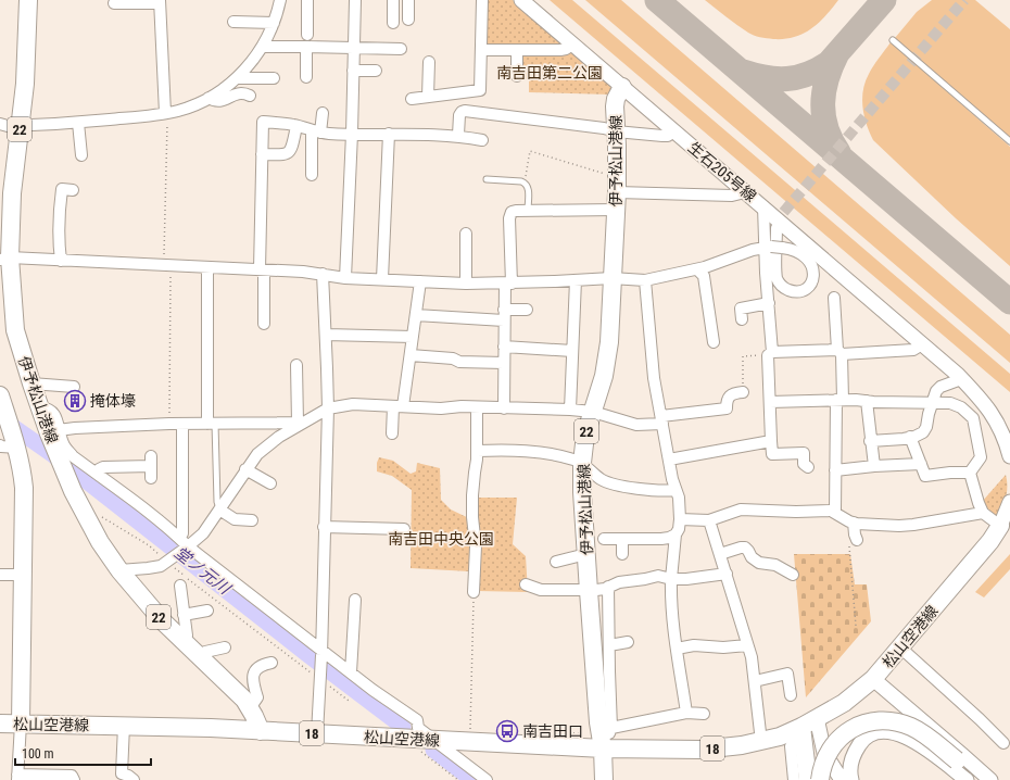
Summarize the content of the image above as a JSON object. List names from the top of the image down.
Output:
{
  "streets": {
    "main road": [
      "22",
      "伊予松山港線",
      "松山空港線",
      "18"
    ],
    "street": ["生石205号線"]
  },
  "crossings": [
    ["伊予松山港線", "生石205号線"],
    ["伊予松山港線", "松山空港線"]
  ],
  "water": ["堂ノ元川"],
  "parks": ["南吉田第二公園", "南吉田中央公園"],
  "places": {
    "building": ["掩体壕"],
    "bus stop": ["南吉田口"]
  },
  "scale_bar": "100 m"
}
